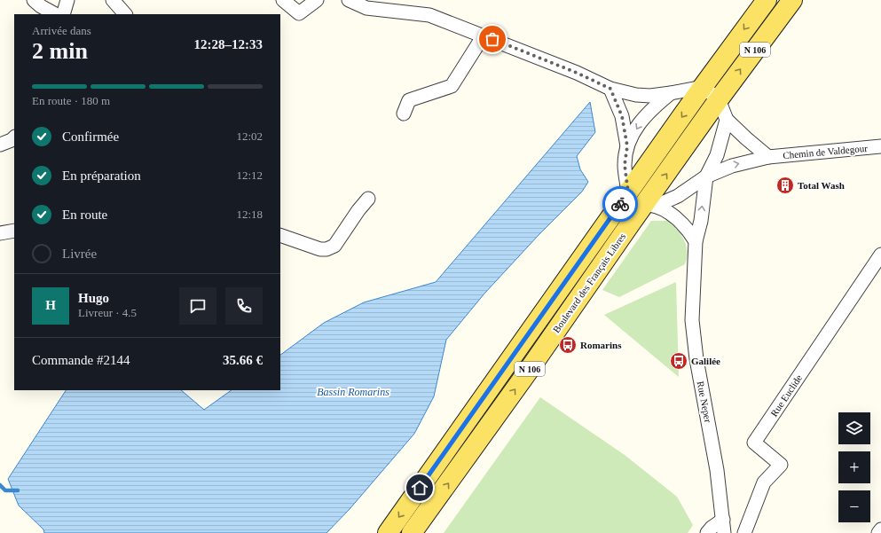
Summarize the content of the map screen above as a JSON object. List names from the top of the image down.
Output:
{
  "streets": {
    "main road": ["N 106", "Boulevard des Français Libres"],
    "street": ["Chemin de Valdegour", "Rue Euclide", "Rue Neper"]
  },
  "crossings": [
    ["Chemin de Valdegour", "Boulevard des Français Libres"],
    ["Chemin de Valdegour", "Rue Neper"]
  ],
  "water": ["Bassin Romarins"],
  "places": {
    "building": ["Total Wash"],
    "bus stop": ["Romarins", "Galilée"]
  },
  "page": {
    "heading": ["2 min", "Arrivée dans", "12:28–12:33"],
    "panel": [
      "Hugo",
      "Livreur · 4.5",
      "Commande #2144",
      "35.66 €"
    ],
    "bar": "En route · 180 m",
    "list": [
      ["Confirmée", "12:02"],
      ["En préparation", "12:12"],
      ["En route", "12:18"],
      "Livrée"
    ],
    "round": "H",
    "map_buttons": ["+", "−"]
  }
}
